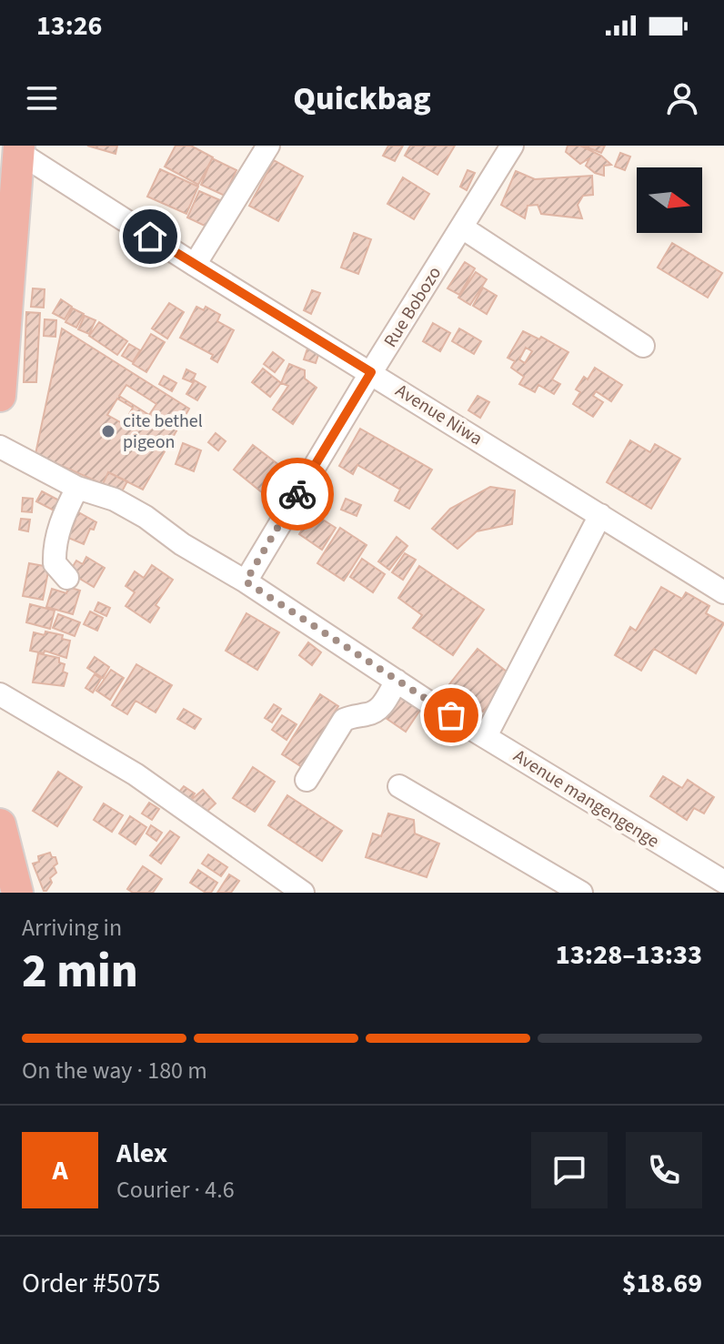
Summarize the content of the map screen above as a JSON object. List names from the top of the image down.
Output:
{
  "streets": {
    "street": ["Rue Bobozo", "Avenue Niwa", "Avenue mangengenge"]
  },
  "crossings": [
    ["Rue Bobozo", "Avenue Niwa"],
    ["Rue Bobozo", "Avenue mangengenge"]
  ],
  "places": ["cite bethel pigeon"],
  "north": "right",
  "page": {
    "status": "13:26",
    "header": "Quickbag",
    "heading": ["2 min", "Arriving in", "13:28–13:33"],
    "panel": [
      "Alex",
      "Courier · 4.6",
      "Order #5075",
      "$18.69"
    ],
    "bar": "On the way · 180 m",
    "round": "A"
  }
}
